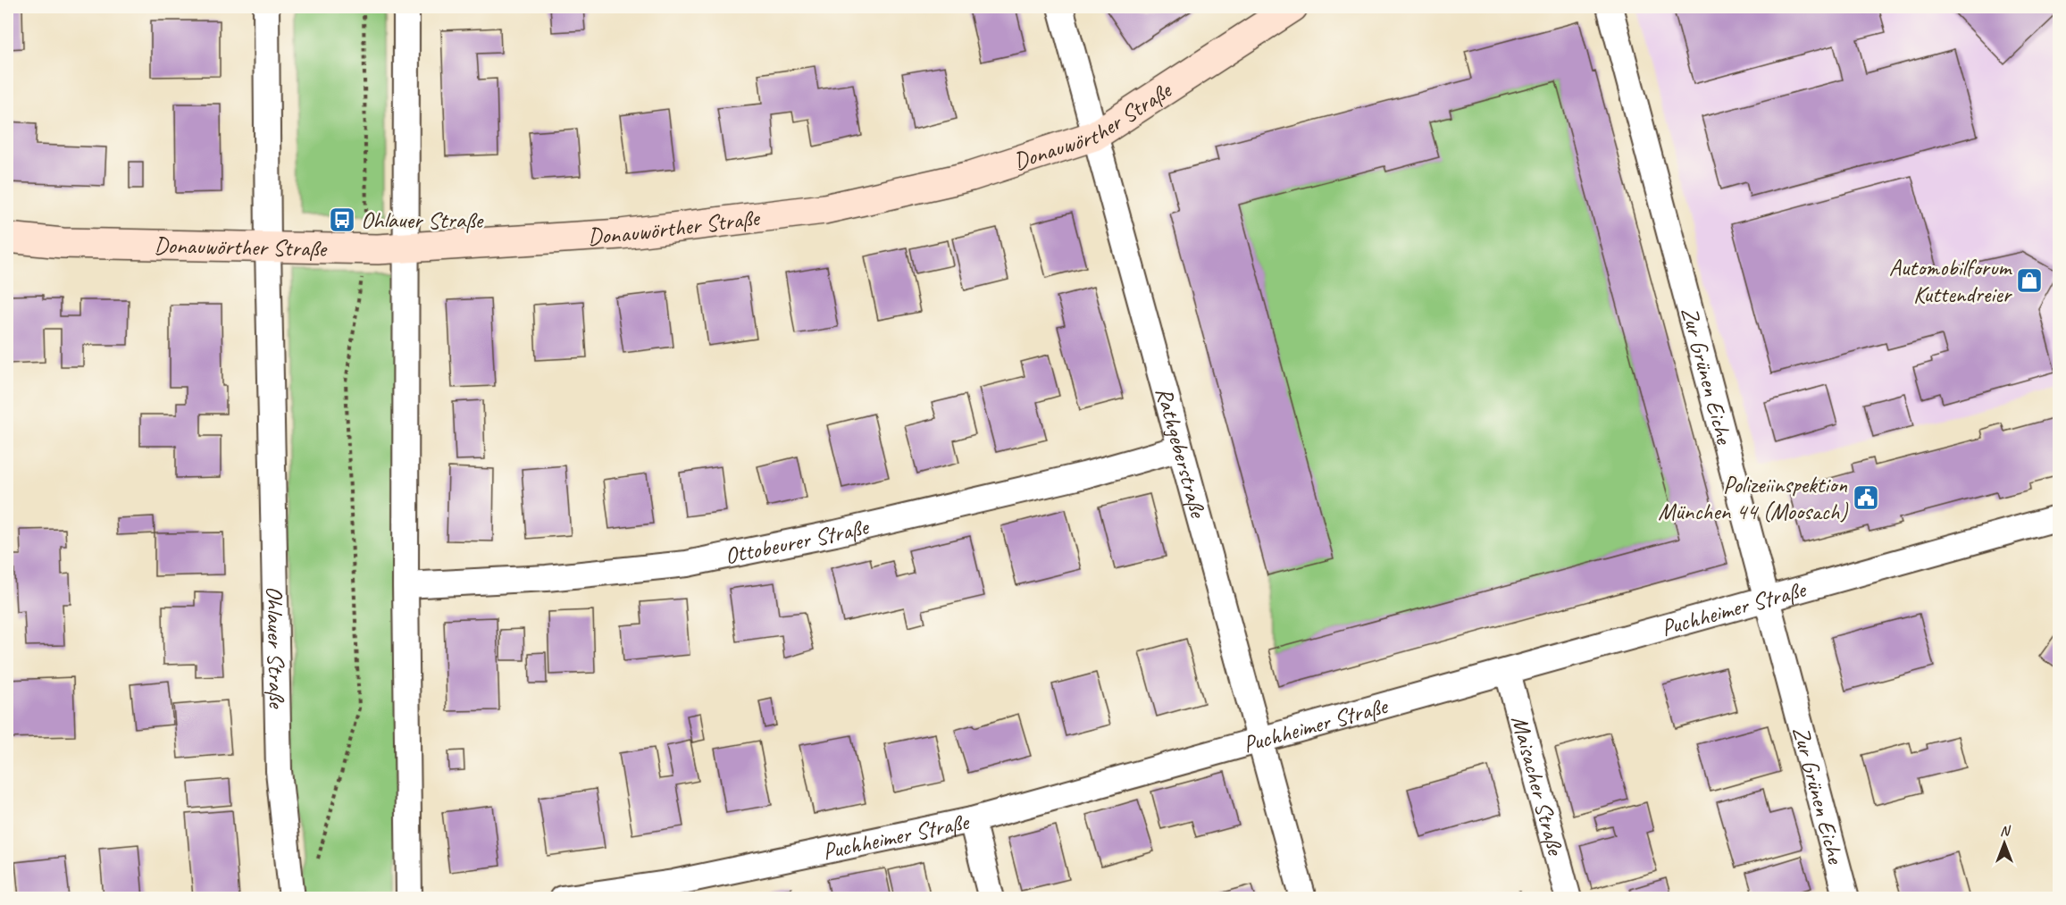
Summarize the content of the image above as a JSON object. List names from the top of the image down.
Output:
{
  "streets": {
    "street": [
      "Donauwörther Straße",
      "Zur Grünen Eiche",
      "Rathgeberstraße",
      "Ottobeurer Straße",
      "Puchheimer Straße",
      "Ohlauer Straße",
      "Maisacher Straße"
    ]
  },
  "crossings": [
    ["Donauwörther Straße", "Rathgeberstraße"],
    ["Donauwörther Straße", "Ohlauer Straße"],
    ["Zur Grünen Eiche", "Puchheimer Straße"],
    ["Rathgeberstraße", "Ottobeurer Straße"],
    ["Rathgeberstraße", "Puchheimer Straße"],
    ["Puchheimer Straße", "Maisacher Straße"]
  ],
  "places": {
    "bus stop": ["Ohlauer Straße"],
    "shop": ["Automobilforum Kuttendreier"],
    "public building": ["Polizeiinspektion München 44 (Moosach)"]
  },
  "north": "top"
}
